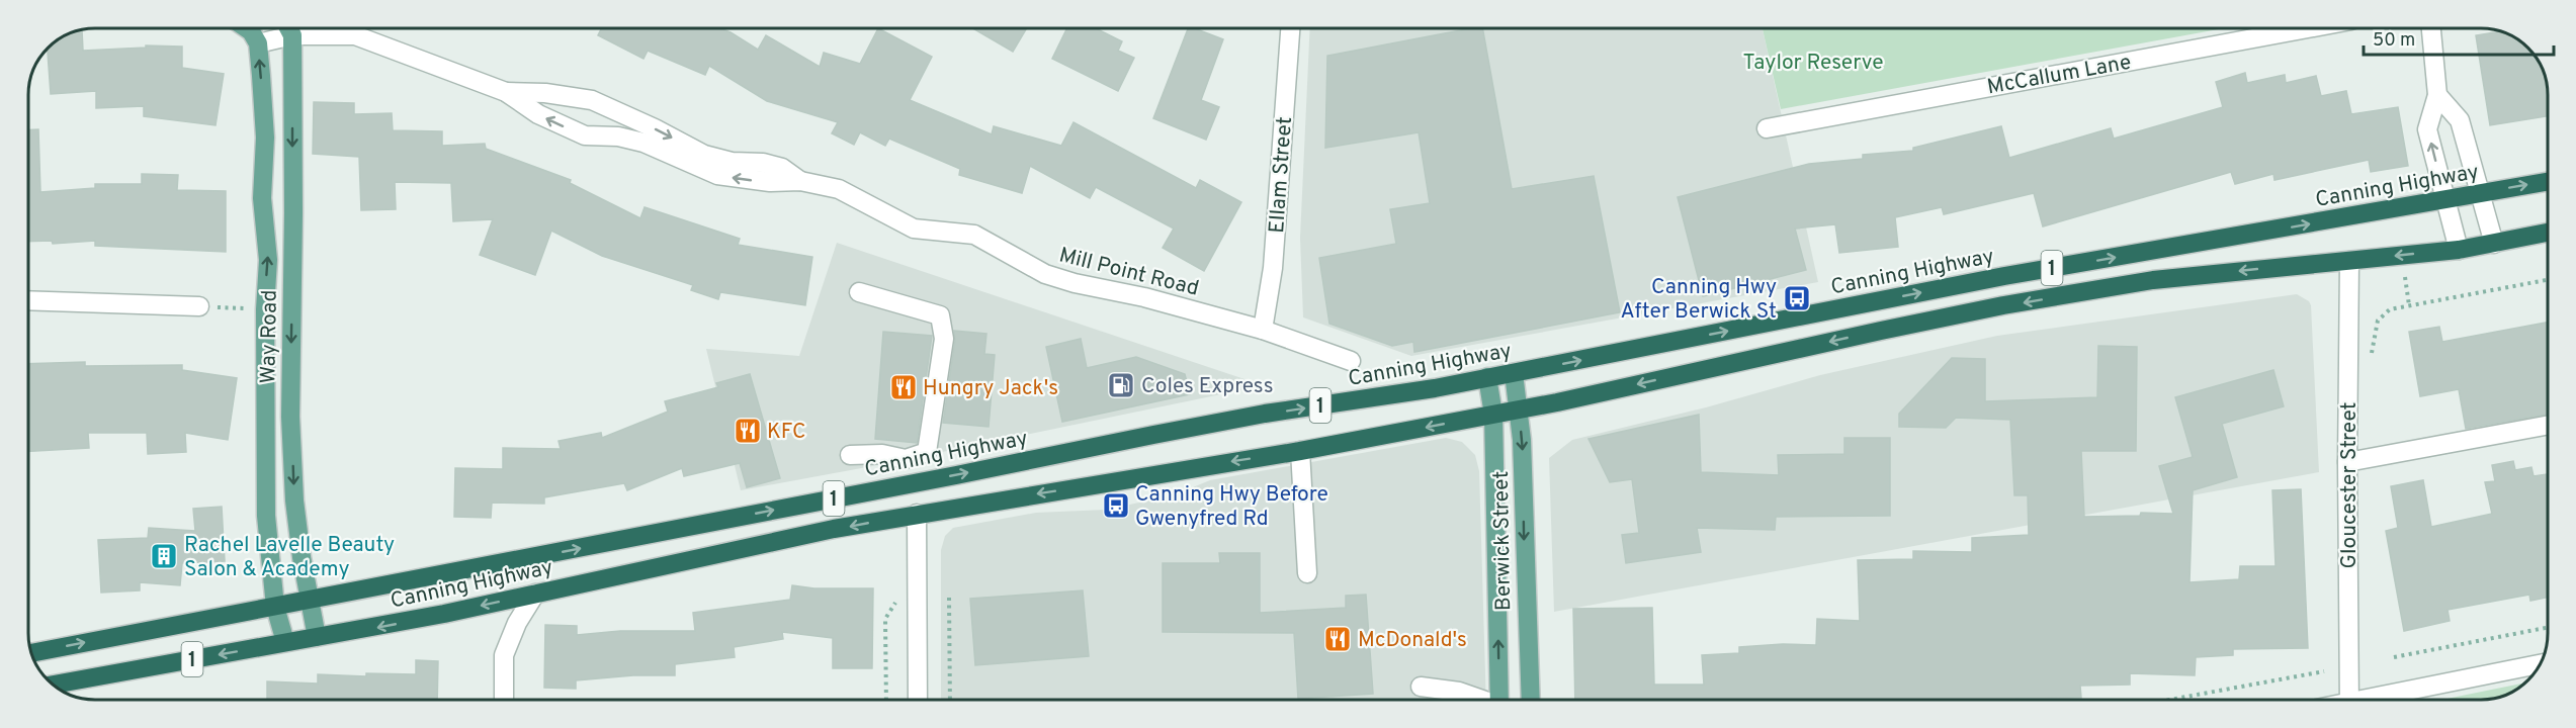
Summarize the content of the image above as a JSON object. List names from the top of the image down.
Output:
{
  "streets": {
    "highway": ["Canning Highway", "1"],
    "main road": ["Way Road", "Berwick Street"],
    "street": [
      "McCallum Lane",
      "Ellam Street",
      "Mill Point Road",
      "Gloucester Street"
    ]
  },
  "crossings": [
    ["Ellam Street", "Mill Point Road"],
    ["Canning Highway", "Way Road"],
    ["Canning Highway", "Gloucester Street"],
    ["Canning Highway", "Berwick Street"],
    ["Mill Point Road", "Way Road"]
  ],
  "parks": ["Taylor Reserve"],
  "places": {
    "bus stop": ["Canning Hwy After Berwick St", "Canning Hwy Before Gwenyfred Rd"],
    "fuel station": ["Coles Express"],
    "restaurant": ["Hungry Jack's", "KFC", "McDonald's"],
    "building": ["Rachel Lavelle Beauty Salon & Academy"]
  },
  "scale_bar": "50 m"
}
